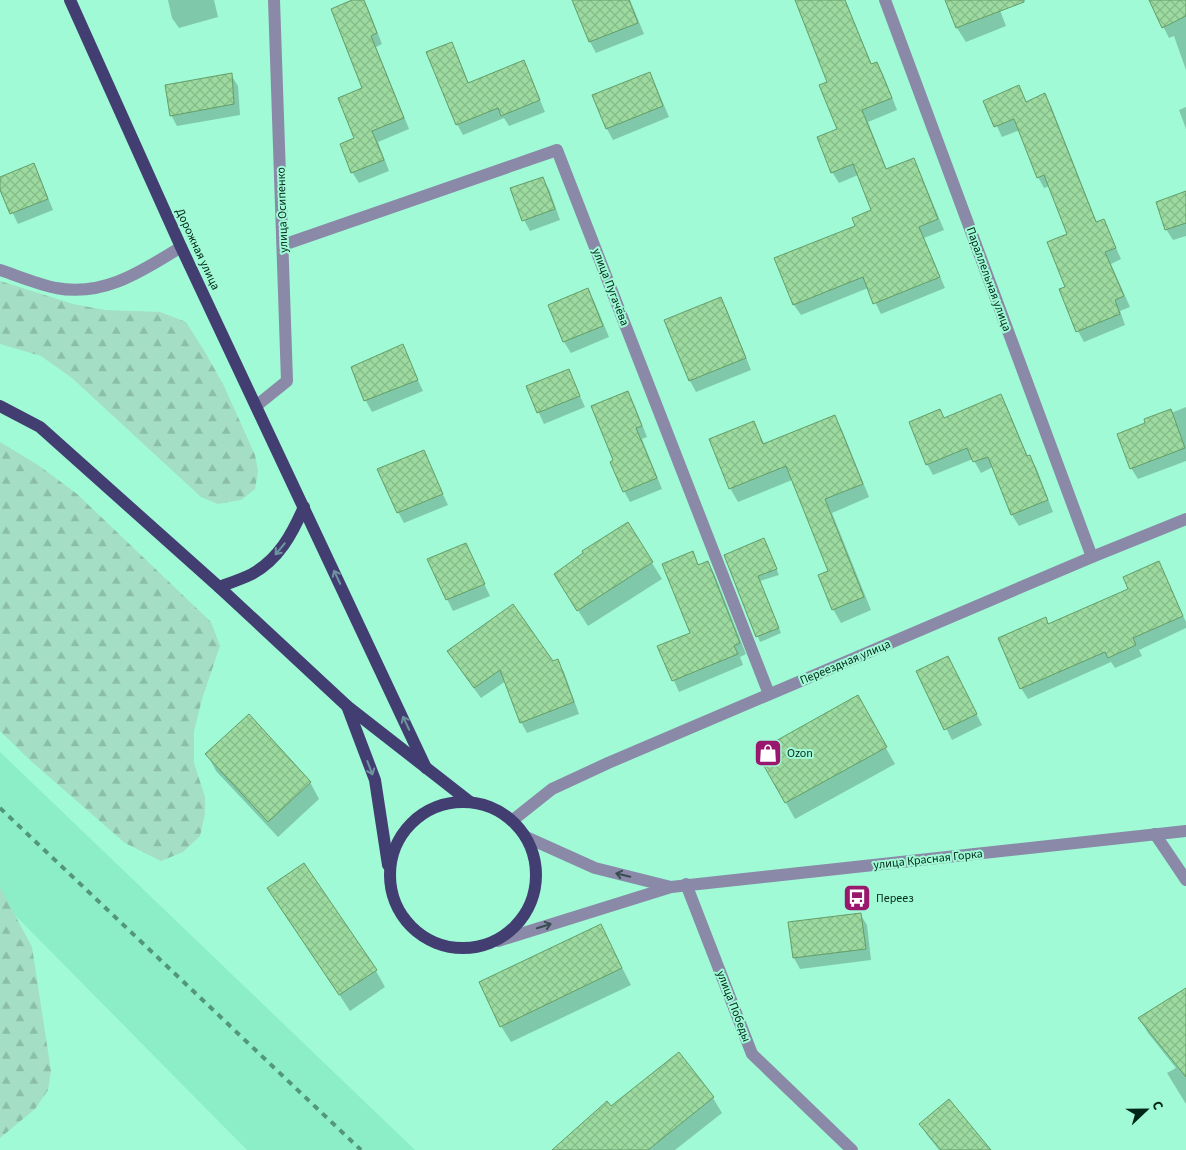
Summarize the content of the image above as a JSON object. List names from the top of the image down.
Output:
{
  "streets": {
    "main road": ["Дорожная улица"],
    "street": [
      "улица Осипенко",
      "Параллельная улица",
      "улица Пугачёва",
      "Переездная улица",
      "улица Красная Горка",
      "улица Победы"
    ]
  },
  "crossings": [
    ["улица Осипенко", "Дорожная улица"],
    ["улица Осипенко", "улица Пугачёва"],
    ["Параллельная улица", "Переездная улица"],
    ["улица Пугачёва", "Переездная улица"],
    ["Переездная улица", "улица Красная Горка"],
    ["улица Красная Горка", "улица Победы"]
  ],
  "places": {
    "shop": ["Ozon"],
    "bus stop": ["Переез"]
  },
  "north": "right"
}
